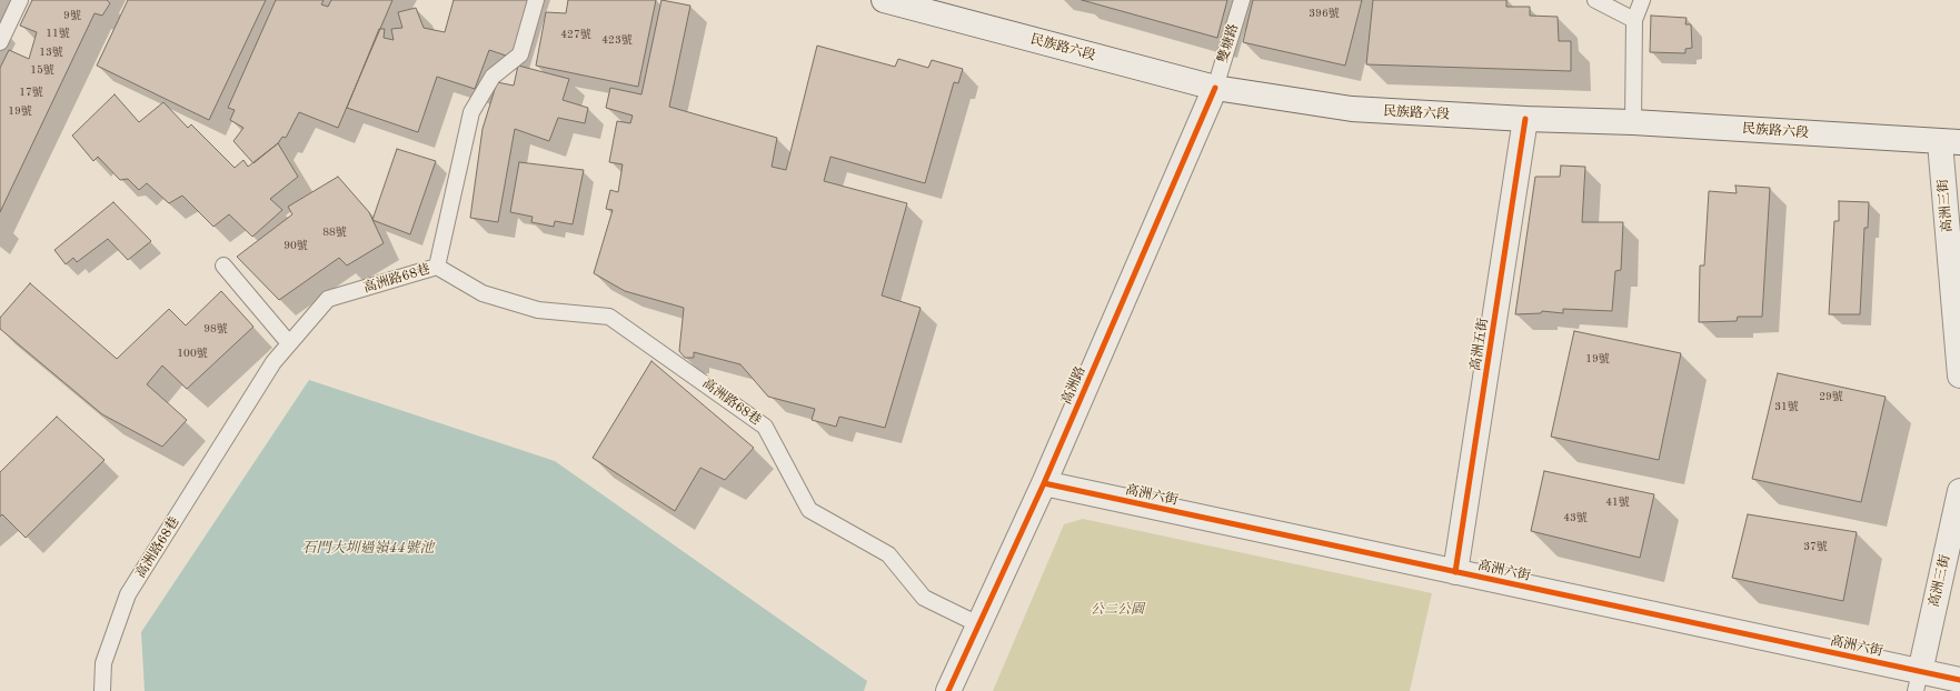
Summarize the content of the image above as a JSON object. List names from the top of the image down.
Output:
{
  "streets": {
    "street": [
      "民族路六段",
      "高洲三街",
      "高洲五街",
      "高洲路",
      "高洲六街"
    ],
    "lane": ["雙塘路", "高洲路68巷"]
  },
  "crossings": [
    ["雙塘路", "民族路六段"],
    ["雙塘路", "高洲路"],
    ["民族路六段", "高洲三街"],
    ["民族路六段", "高洲五街"],
    ["民族路六段", "高洲路"],
    ["高洲三街", "高洲六街"],
    ["高洲路68巷", "高洲路"],
    ["高洲五街", "高洲六街"],
    ["高洲路", "高洲六街"]
  ],
  "water": ["石門大圳過嶺44號池"],
  "parks": ["公二公園"],
  "house_numbers": [
    "396號",
    "9號",
    "11號",
    "427號",
    "423號",
    "13號",
    "15號",
    "17號",
    "19號",
    "88號",
    "90號",
    "98號",
    "100號",
    "19號",
    "29號",
    "31號",
    "41號",
    "43號",
    "37號"
  ]
}
